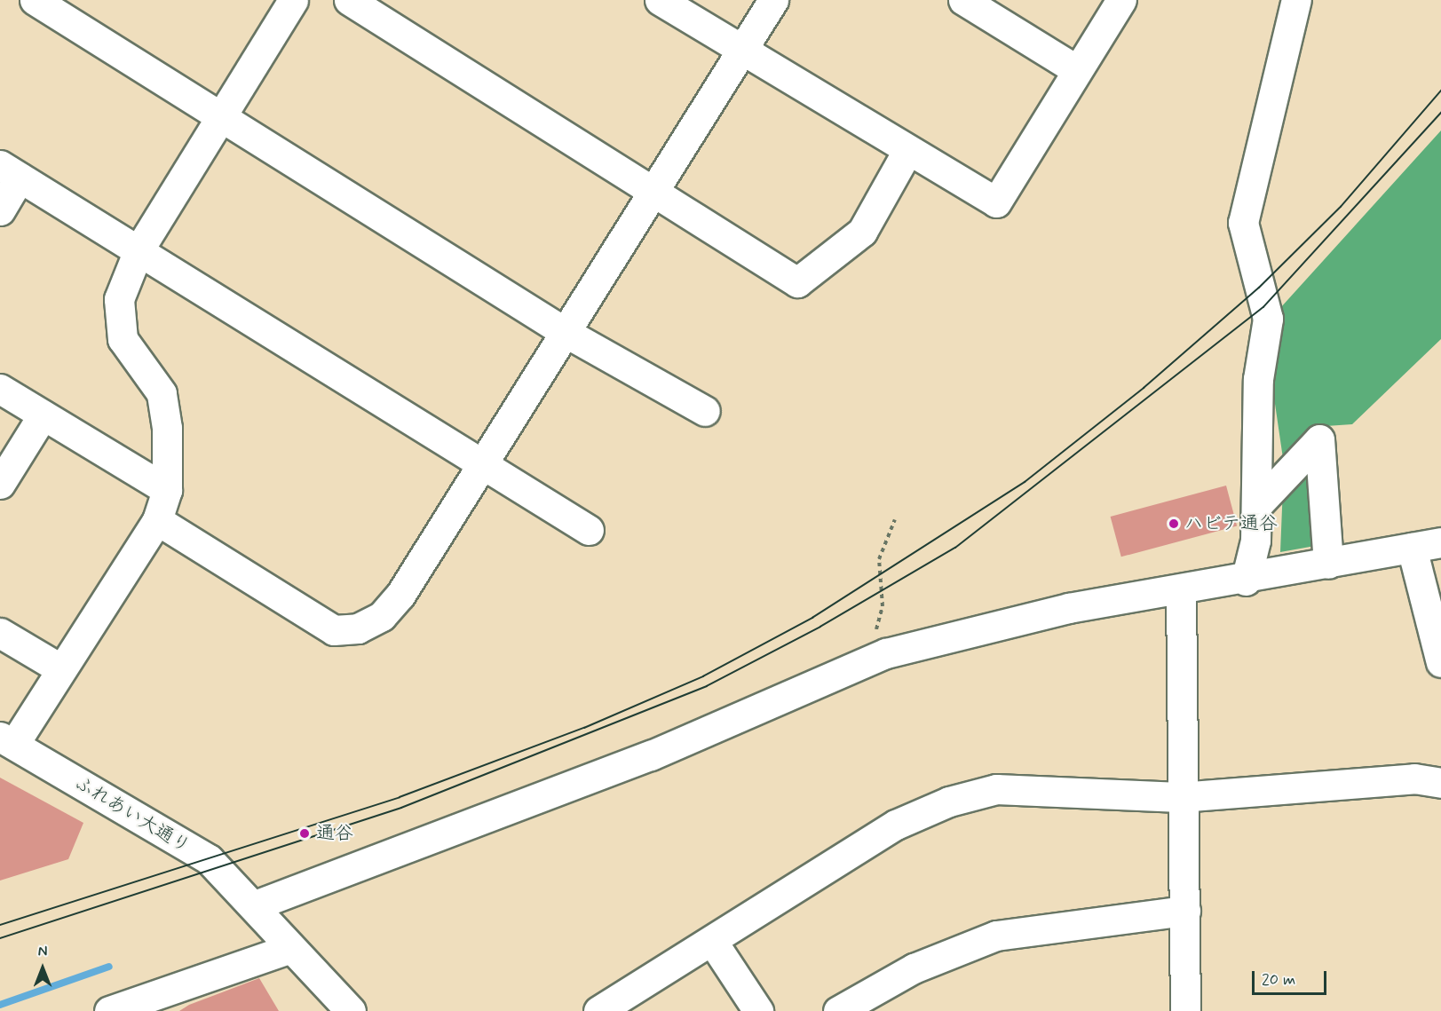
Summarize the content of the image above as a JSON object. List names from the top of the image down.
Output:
{
  "streets": {
    "street": ["ふれあい大通り"]
  },
  "places": ["ハビテ通谷", "通谷"],
  "scale_bar": "20 m",
  "north": "top"
}
